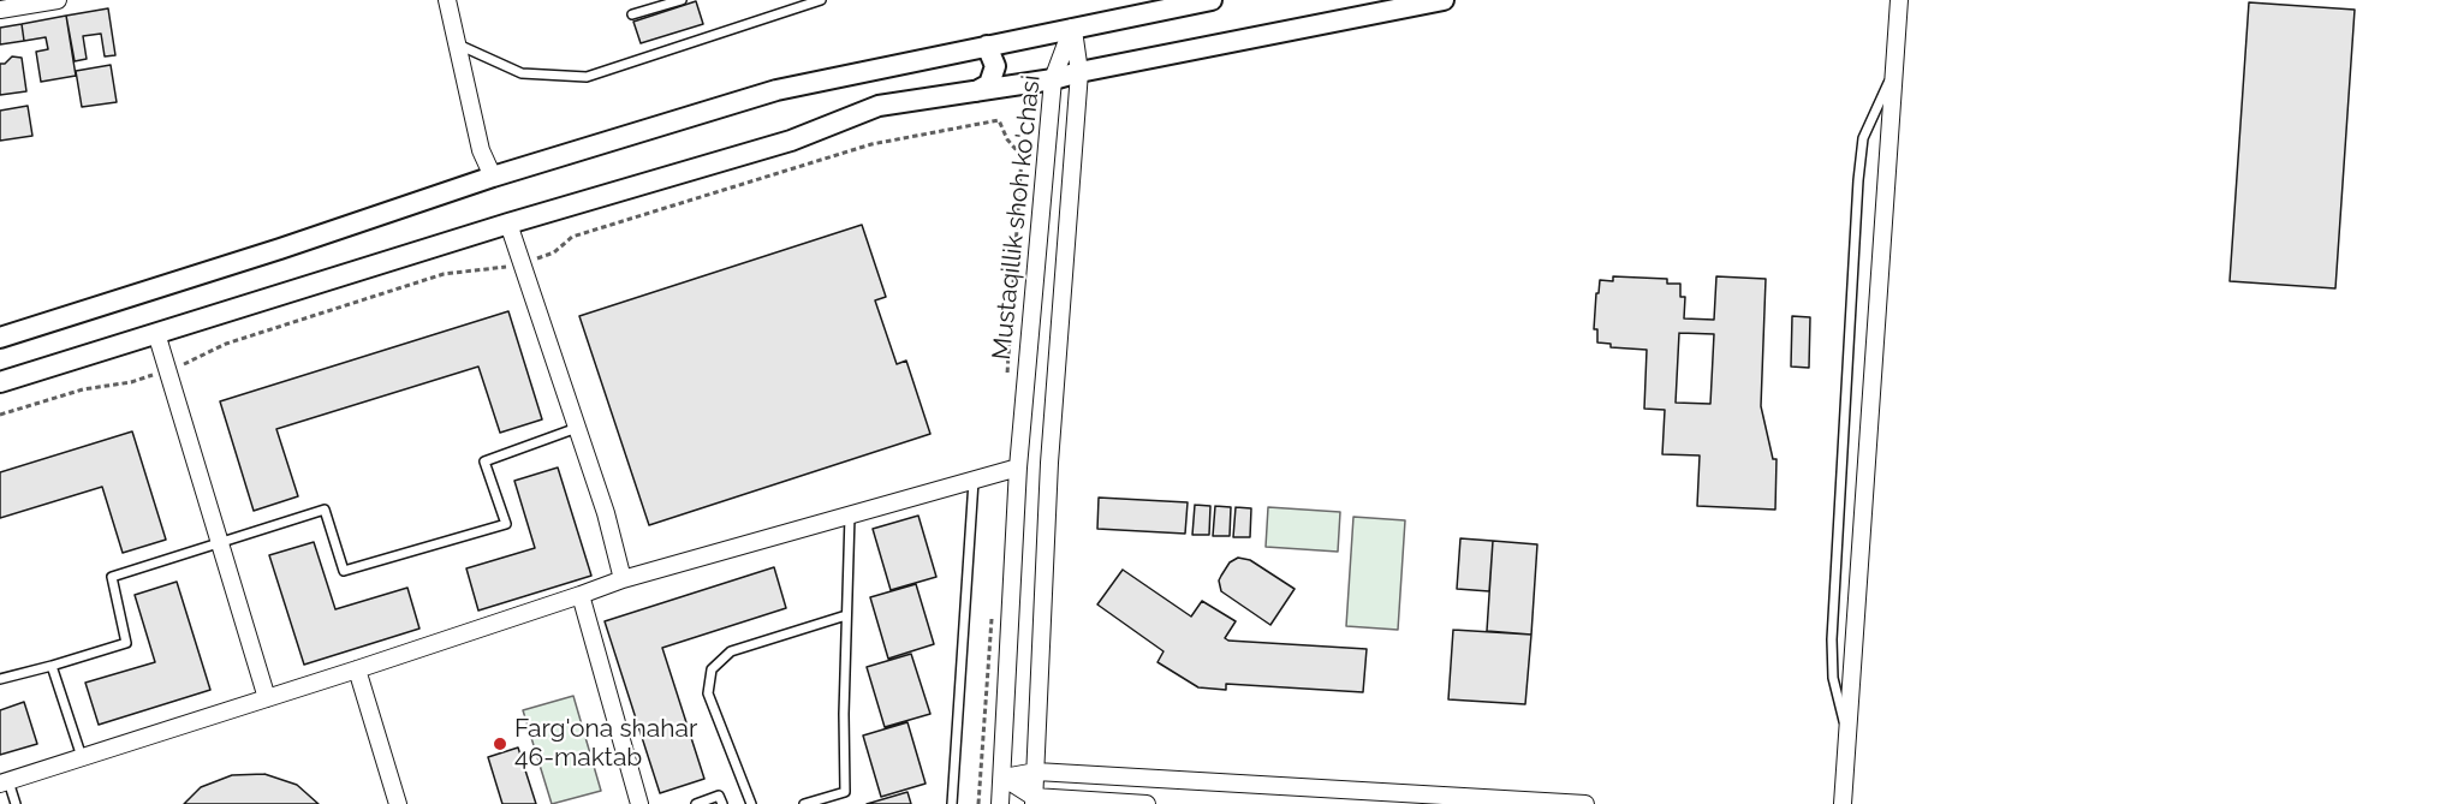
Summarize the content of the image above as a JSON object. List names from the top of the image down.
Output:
{
  "streets": {
    "street": ["Mustaqillik shoh ko'chasi"]
  },
  "places": ["Farg'ona shahar 46-maktab"]
}
